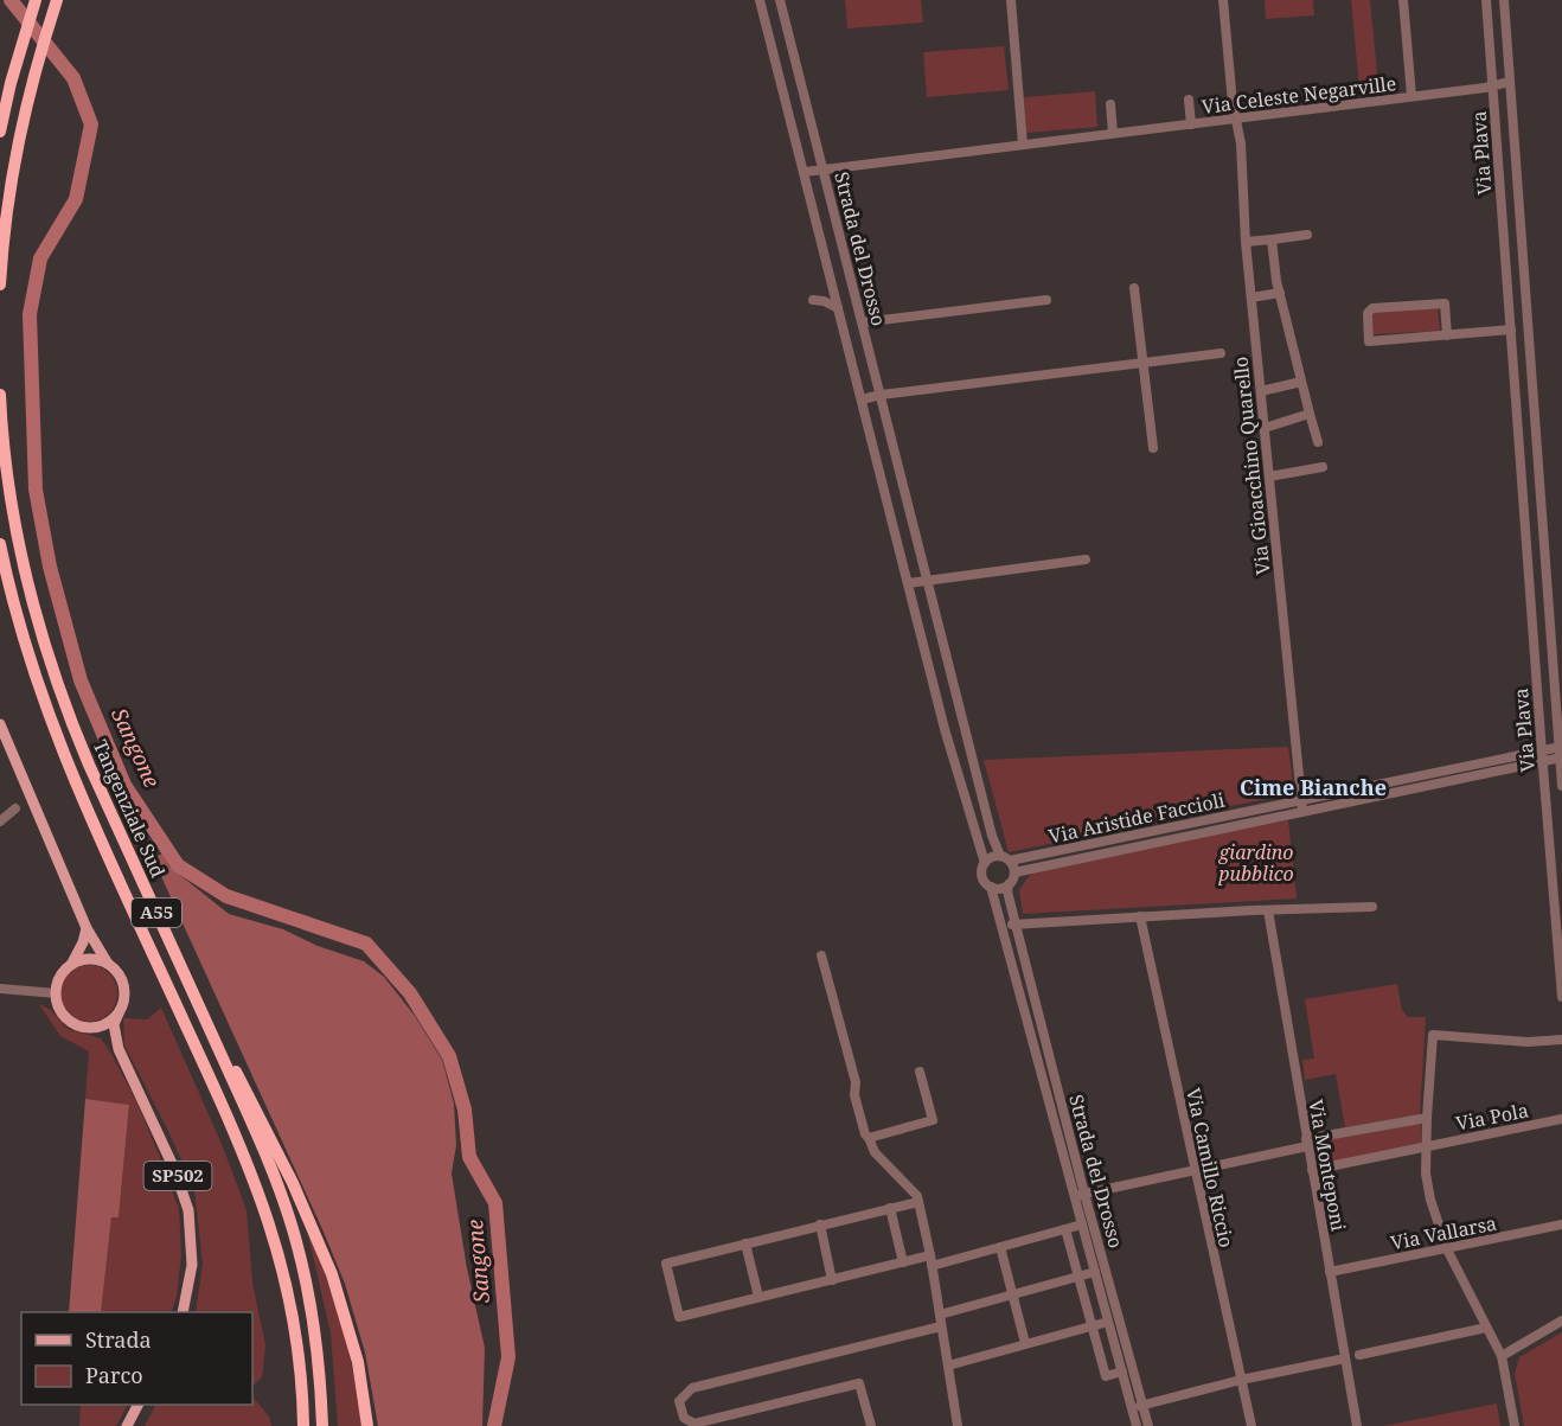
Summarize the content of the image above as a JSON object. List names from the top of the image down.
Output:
{
  "streets": {
    "highway": ["Tangenziale Sud", "A55"],
    "main road": ["SP502"],
    "street": [
      "Via Celeste Negarville",
      "Via Plava",
      "Strada del Drosso",
      "Via Gioacchino Quarello",
      "Via Aristide Faccioli",
      "Via Pola",
      "Via Monteponi",
      "Via Camillo Riccio",
      "Via Vallarsa"
    ]
  },
  "crossings": [
    ["Via Celeste Negarville", "Via Plava"],
    ["Via Celeste Negarville", "Strada del Drosso"],
    ["Via Celeste Negarville", "Via Gioacchino Quarello"],
    ["Via Plava", "Via Aristide Faccioli"],
    ["Strada del Drosso", "Via Aristide Faccioli"],
    ["Via Gioacchino Quarello", "Via Aristide Faccioli"],
    ["Via Pola", "Via Monteponi"],
    ["Via Monteponi", "Via Vallarsa"]
  ],
  "districts": ["Cime Bianche"],
  "water": ["Sangone"],
  "parks": ["giardino pubblico"],
  "legend": ["Strada", "Parco"]
}
